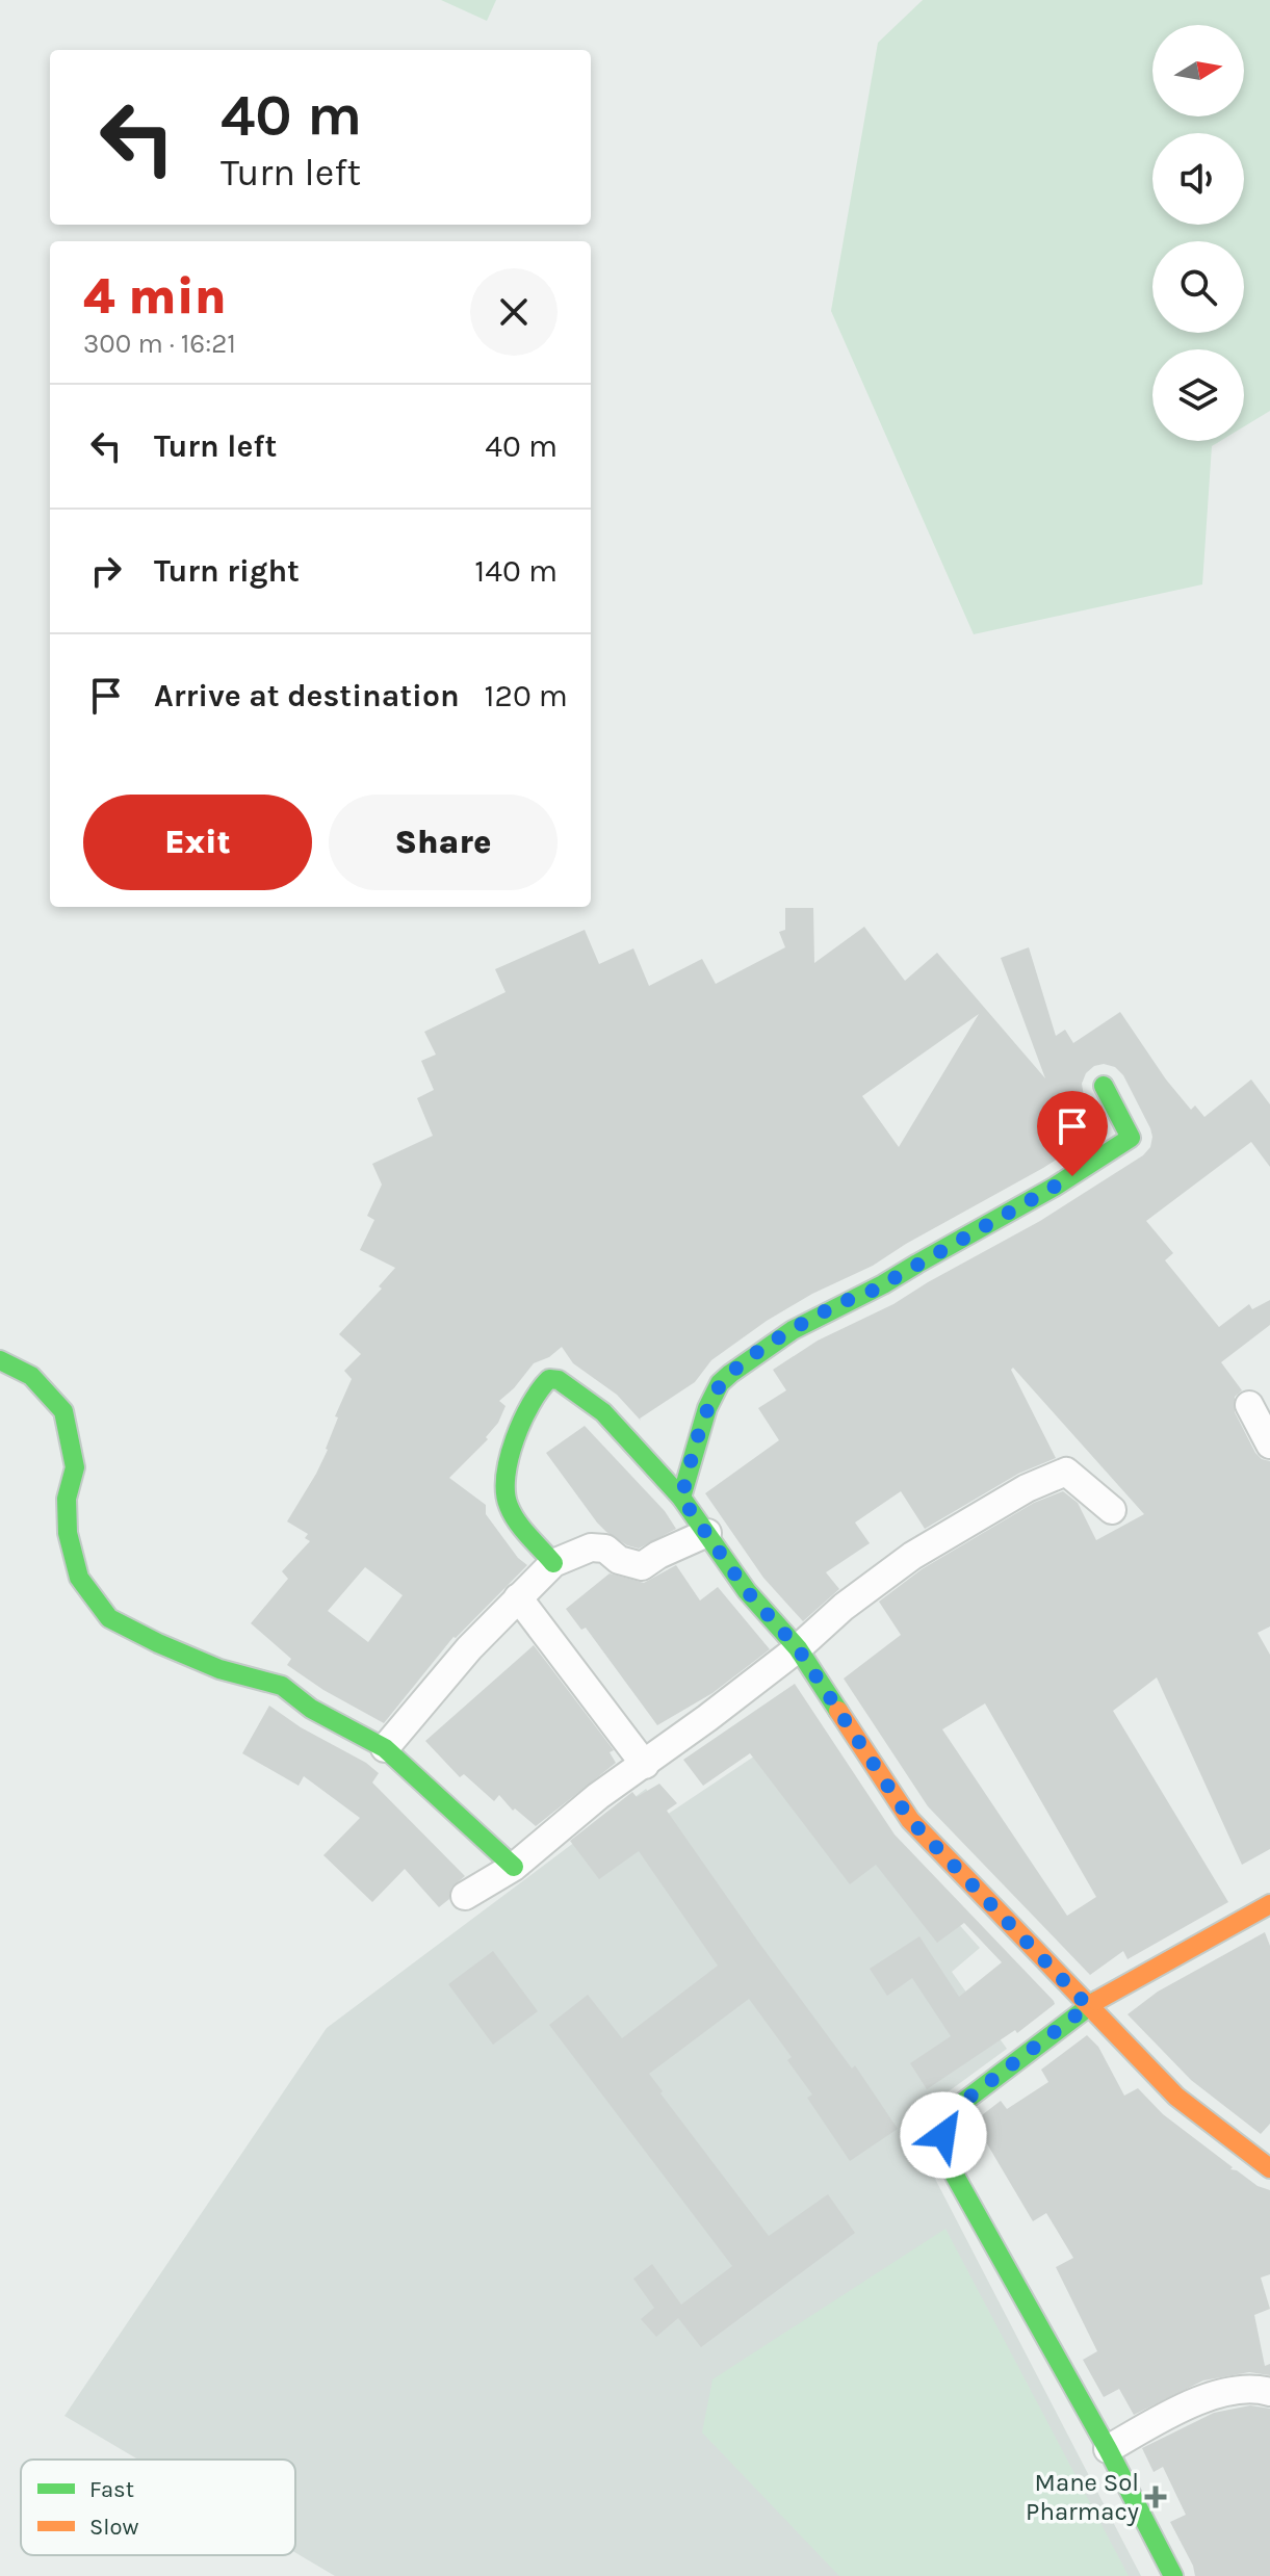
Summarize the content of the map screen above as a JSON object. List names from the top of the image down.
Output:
{
  "places": {
    "health": ["Mane Sol Pharmacy"]
  },
  "legend": ["Fast", "Slow"],
  "north": "right",
  "page": {
    "turn": ["40 m", "Turn left"],
    "heading": ["4 min", "300 m · 16:21"],
    "list": [
      {
        "name": "Turn left",
        "value": "40 m"
      },
      {
        "name": "Turn right",
        "value": "140 m"
      },
      {
        "name": "Arrive at destination",
        "value": "120 m"
      }
    ],
    "buttons": ["Exit", "Share"]
  }
}
